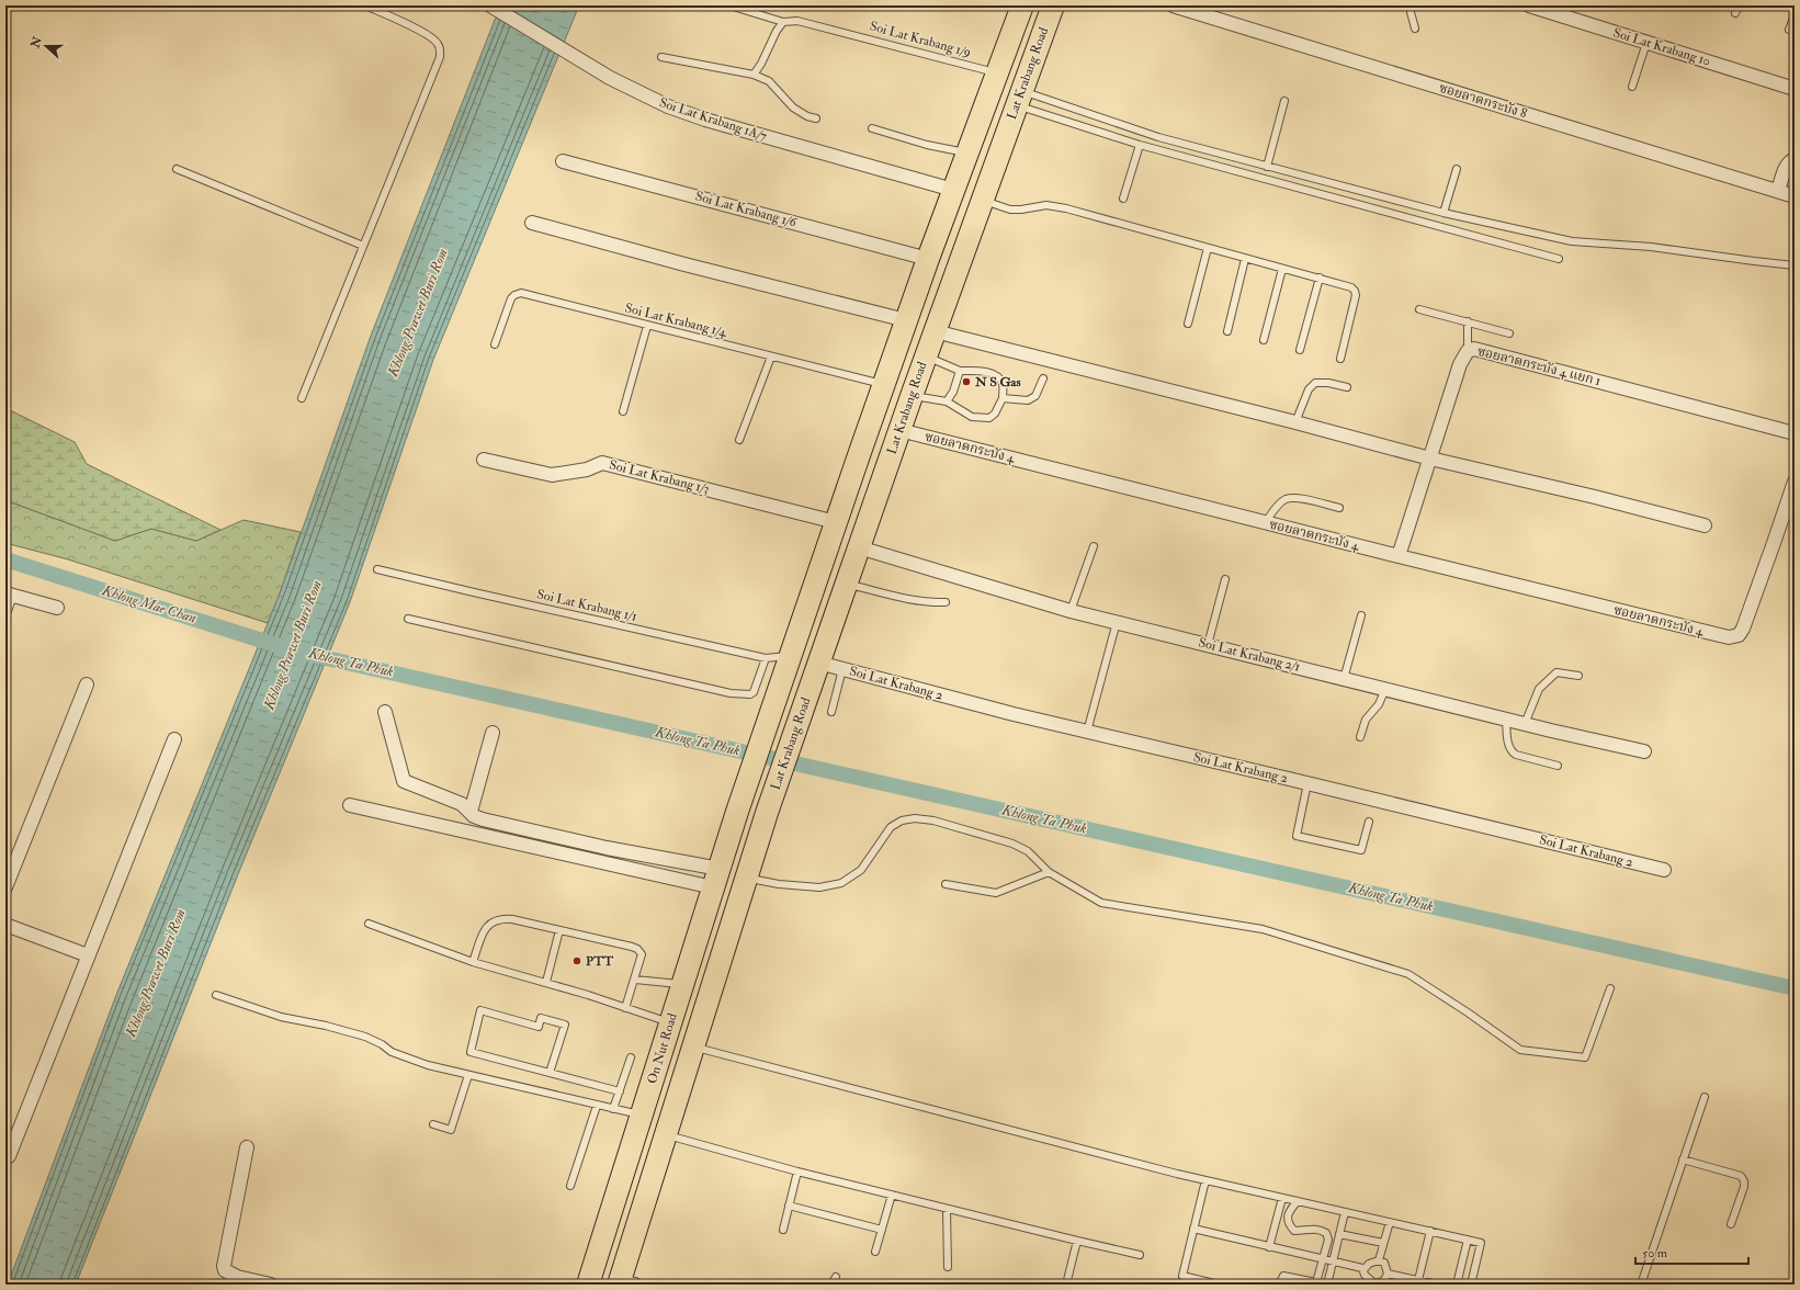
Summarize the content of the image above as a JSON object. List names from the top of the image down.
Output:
{
  "streets": {
    "main road": ["Lat Krabang Road", "On Nut Road"],
    "street": [
      "Soi Lat Krabang 10",
      "ซอยลาดกระบัง 8",
      "Soi Lat Krabang 1A/7",
      "Soi Lat Krabang 1/6",
      "ซอยลาดกระบัง 4 แยก 1",
      "ซอยลาดกระบัง 4",
      "Soi Lat Krabang 1/3",
      "Soi Lat Krabang 2/1",
      "Soi Lat Krabang 2"
    ],
    "lane": ["Soi Lat Krabang 1/9", "Soi Lat Krabang 1/4", "Soi Lat Krabang 1/1"]
  },
  "crossings": [
    ["Lat Krabang Road", "ซอยลาดกระบัง 4"],
    ["Lat Krabang Road", "Soi Lat Krabang 2/1"],
    ["Lat Krabang Road", "Soi Lat Krabang 2"],
    ["ซอยลาดกระบัง 4 แยก 1", "ซอยลาดกระบัง 4"],
    ["Soi Lat Krabang 1/1", "On Nut Road"]
  ],
  "water": ["Khlong Prawet Buri Rom", "Khlong Mae Chan", "Khlong Ta Phuk"],
  "places": ["N S Gas", "PTT"],
  "scale_bar": "50 m",
  "north": "left"
}
